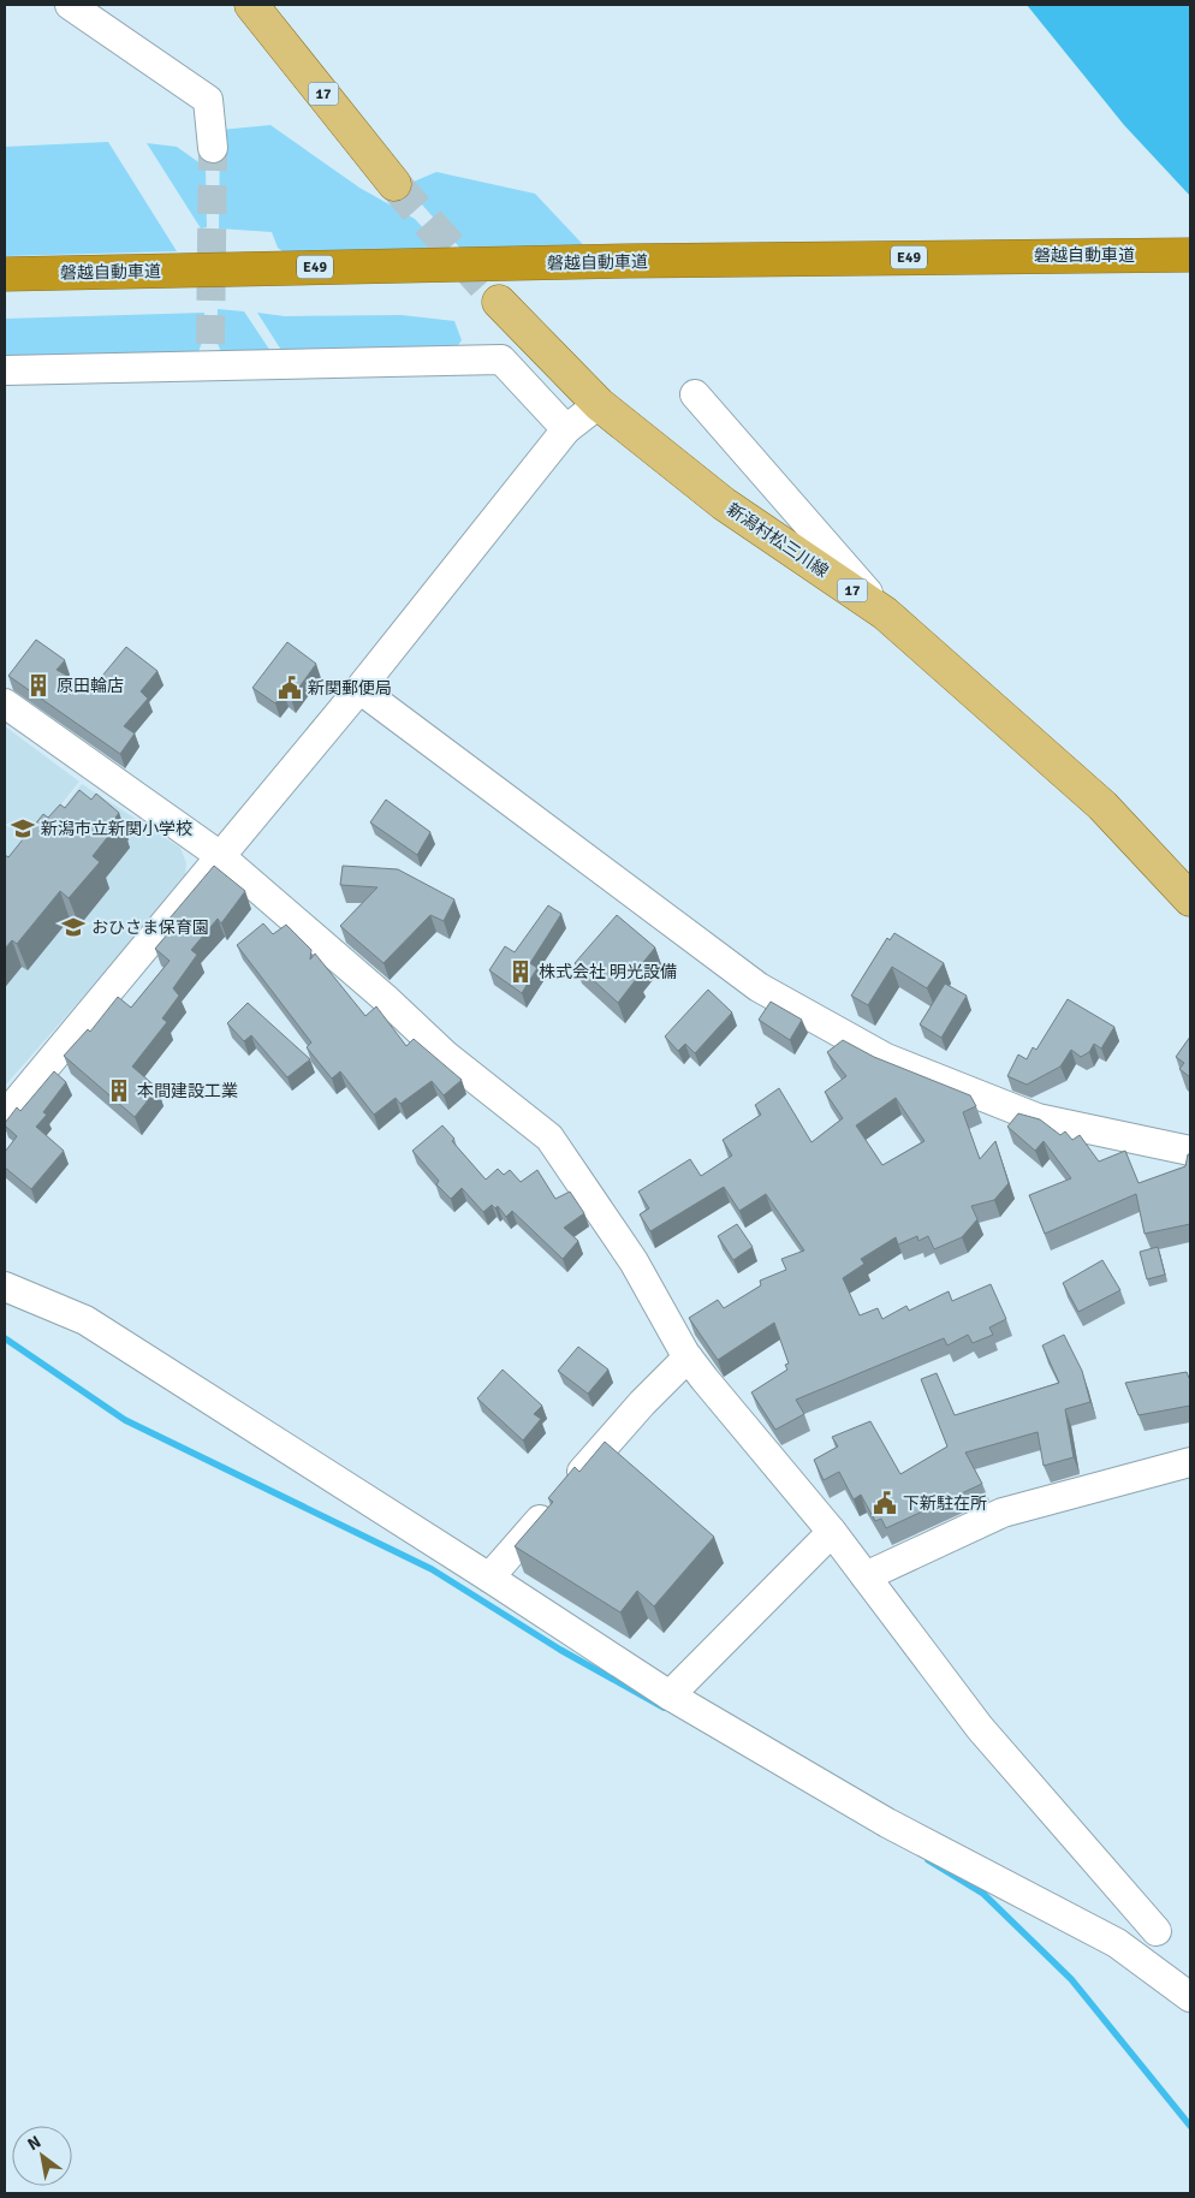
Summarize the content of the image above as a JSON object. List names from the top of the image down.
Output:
{
  "streets": {
    "highway": ["磐越自動車道", "E49"],
    "main road": ["17", "新潟村松三川線"]
  },
  "places": {
    "building": ["原田輪店", "株式会社 明光設備", "本間建設工業"],
    "public building": ["新関郵便局", "下新駐在所"],
    "school or university": ["新潟市立新関小学校", "おひさま保育園"]
  },
  "north": "top left"
}
